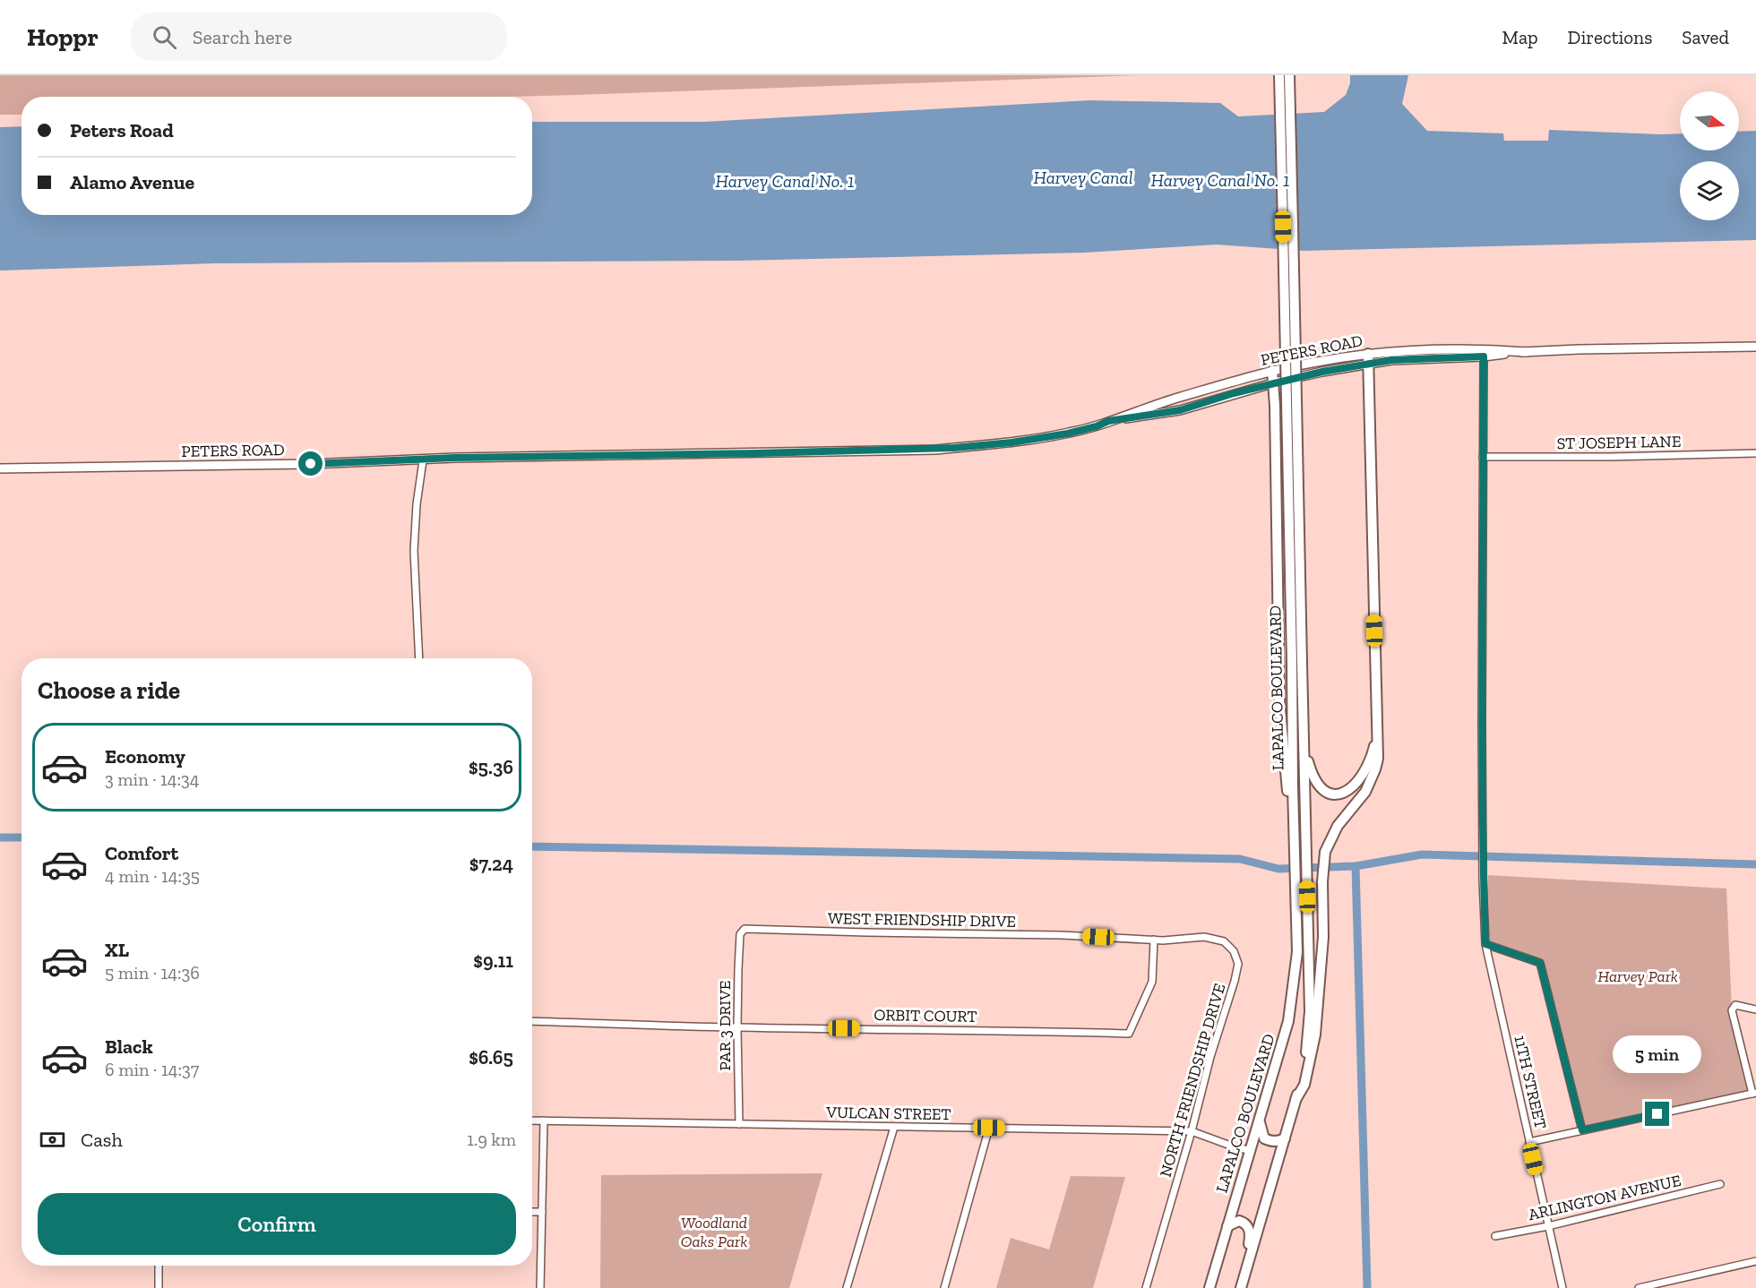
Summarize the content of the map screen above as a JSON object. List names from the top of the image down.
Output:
{
  "streets": {
    "main road": ["PETERS ROAD", "LAPALCO BOULEVARD"],
    "street": [
      "ST JOSEPH LANE",
      "WEST FRIENDSHIP DRIVE",
      "ORBIT COURT",
      "PAR 3 DRIVE",
      "NORTH FRIENDSHIP DRIVE",
      "11TH STREET",
      "VULCAN STREET",
      "ARLINGTON AVENUE"
    ]
  },
  "crossings": [
    ["PETERS ROAD", "11TH STREET"],
    ["ST JOSEPH LANE", "11TH STREET"],
    ["LAPALCO BOULEVARD", "VULCAN STREET"],
    ["WEST FRIENDSHIP DRIVE", "ORBIT COURT"],
    ["WEST FRIENDSHIP DRIVE", "PAR 3 DRIVE"],
    ["WEST FRIENDSHIP DRIVE", "NORTH FRIENDSHIP DRIVE"],
    ["ORBIT COURT", "PAR 3 DRIVE"],
    ["ORBIT COURT", "NORTH FRIENDSHIP DRIVE"],
    ["PAR 3 DRIVE", "VULCAN STREET"],
    ["NORTH FRIENDSHIP DRIVE", "VULCAN STREET"],
    ["11TH STREET", "ARLINGTON AVENUE"]
  ],
  "water": ["Harvey Canal", "Harvey Canal No. 1"],
  "parks": ["Harvey Park", "Woodland Oaks Park"],
  "north": "right",
  "page": {
    "header": "Hoppr",
    "search": "Search here",
    "nav": ["Map", "Directions", "Saved"],
    "banner": ["Peters Road", "Alamo Avenue"],
    "heading": "Choose a ride",
    "list": [
      {
        "name": "Economy",
        "note": "3 min · 14:34",
        "value": "$5.36"
      },
      {
        "name": "Comfort",
        "note": "4 min · 14:35",
        "value": "$7.24"
      },
      {
        "name": "XL",
        "note": "5 min · 14:36",
        "value": "$9.11"
      },
      {
        "name": "Black",
        "note": "6 min · 14:37",
        "value": "$6.65"
      }
    ],
    "bubble": "5 min",
    "pay": ["Cash", "1.9 km"],
    "buttons": "Confirm"
  }
}
